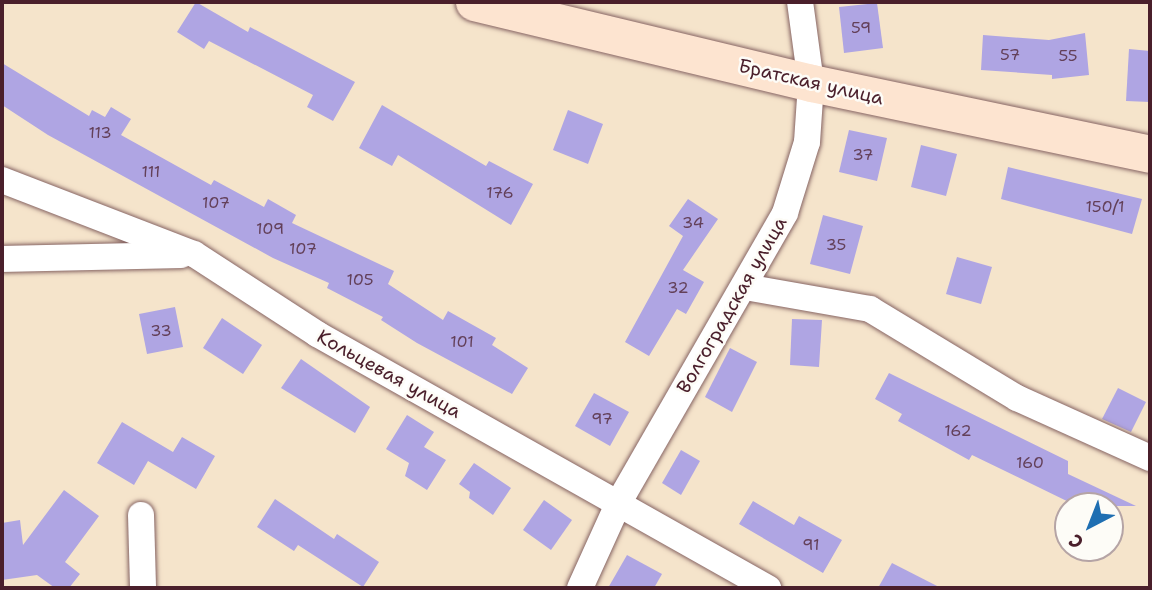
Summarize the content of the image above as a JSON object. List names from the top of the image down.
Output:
{
  "streets": {
    "main road": ["Братская улица"],
    "street": ["Волгоградская улица", "Кольцевая улица"]
  },
  "crossings": [
    ["Братская улица", "Волгоградская улица"],
    ["Волгоградская улица", "Кольцевая улица"]
  ],
  "house_numbers": [
    "59",
    "57",
    "55",
    "113",
    "37",
    "111",
    "176",
    "107",
    "150/1",
    "34",
    "109",
    "35",
    "107",
    "105",
    "32",
    "33",
    "101",
    "97",
    "162",
    "160",
    "91"
  ],
  "north": "bottom left"
}
